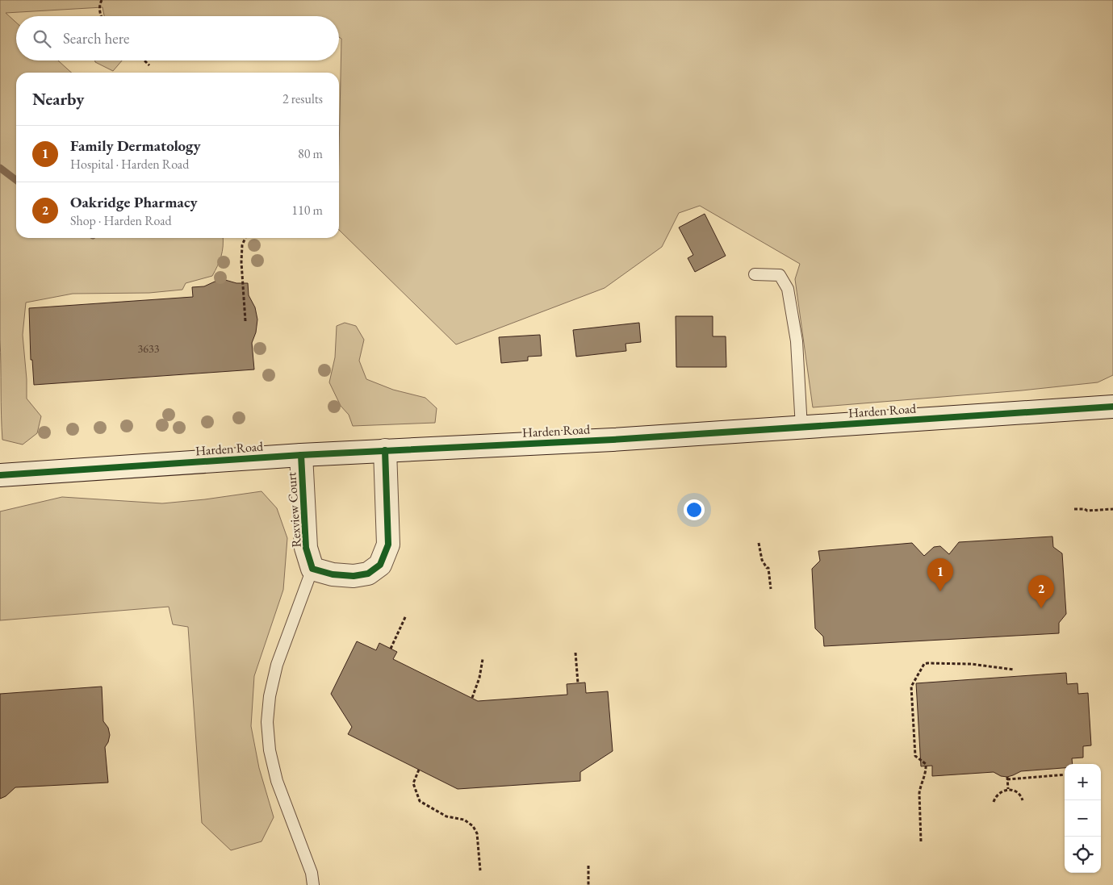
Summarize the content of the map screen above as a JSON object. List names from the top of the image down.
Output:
{
  "streets": {
    "street": ["Harden Road", "Rexview Court"]
  },
  "crossings": [
    ["Harden Road", "Rexview Court"]
  ],
  "house_numbers": ["3633"],
  "page": {
    "search": "Search here",
    "heading": ["Nearby", "2 results"],
    "list": [
      {
        "mark": "1",
        "name": "Family Dermatology",
        "note": "Hospital · Harden Road",
        "value": "80 m"
      },
      {
        "mark": "2",
        "name": "Oakridge Pharmacy",
        "note": "Shop · Harden Road",
        "value": "110 m"
      }
    ],
    "pins": ["1", "2"],
    "map_buttons": ["+", "−"]
  }
}
